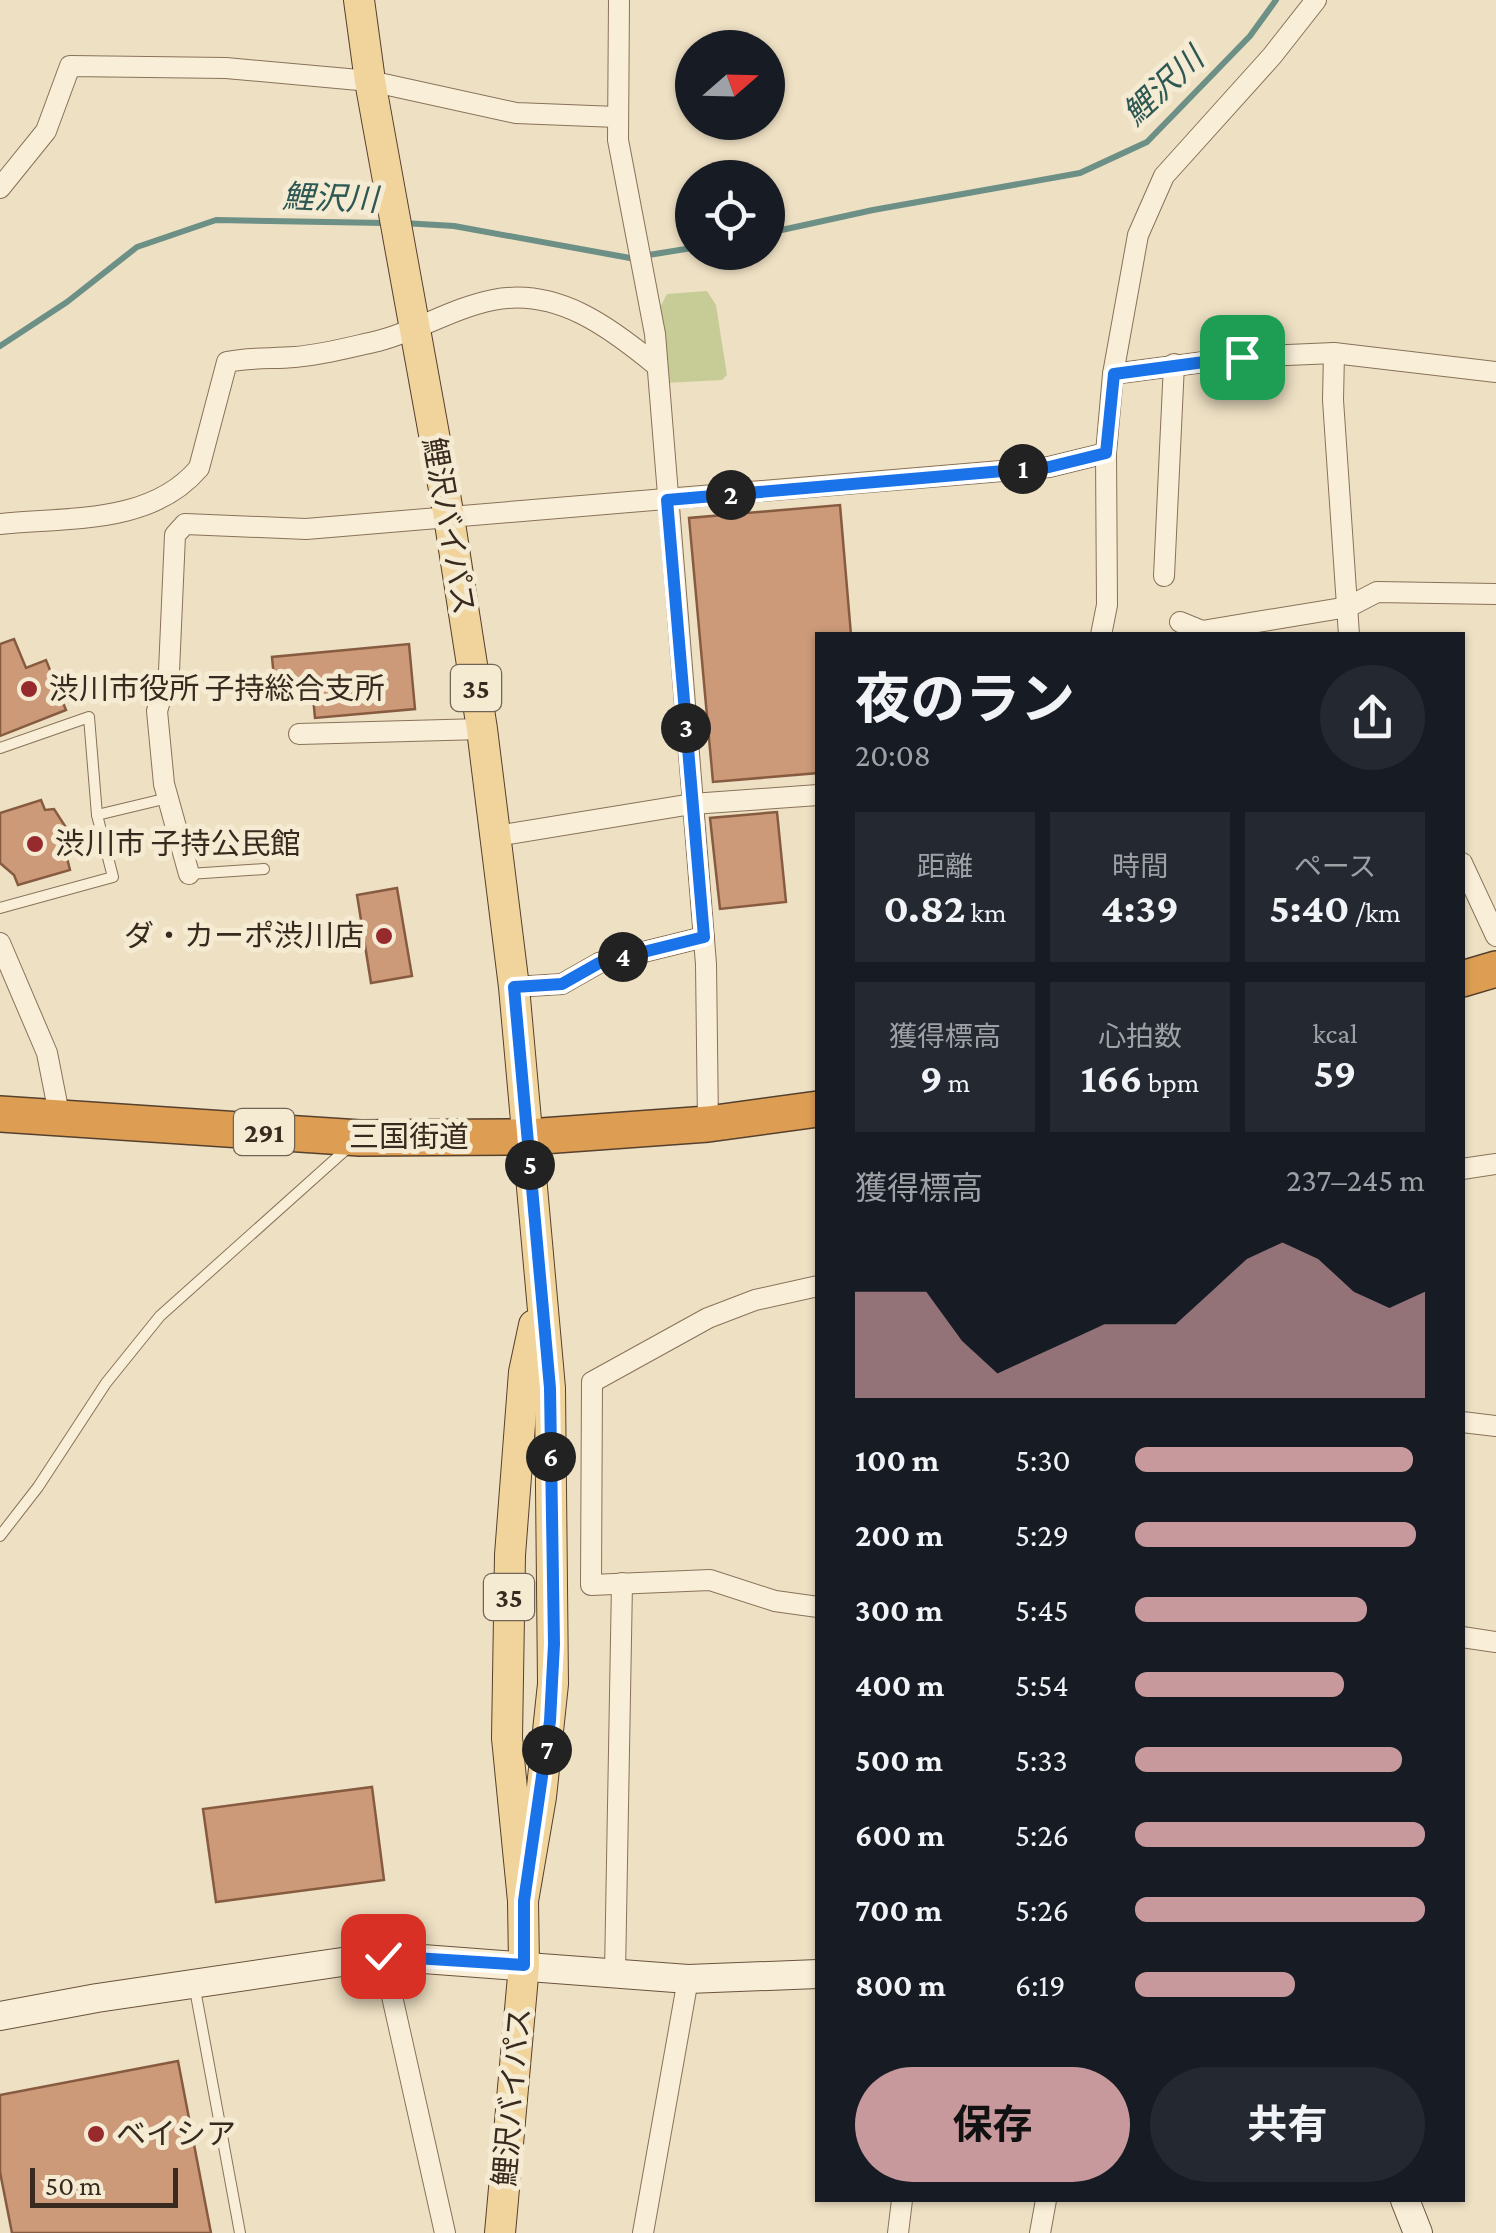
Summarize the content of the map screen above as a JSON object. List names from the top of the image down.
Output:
{
  "streets": {
    "highway": ["291", "三国街道"],
    "main road": ["鯉沢バイパス", "35"]
  },
  "crossings": [
    ["鯉沢バイパス", "三国街道"]
  ],
  "water": ["鯉沢川"],
  "places": [
    "渋川市役所 子持総合支所",
    "渋川市 子持公民館",
    "ダ・カーポ渋川店",
    "ベイシア"
  ],
  "scale_bar": "50 m",
  "north": "right",
  "page": {
    "pins": [
      "1",
      "2",
      "3",
      "4",
      "5",
      "6",
      "7"
    ],
    "heading": ["夜のラン", "20:08"],
    "stats": [
      ["距離", "0.82 km"],
      ["時間", "4:39"],
      ["ペース", "5:40 /km"],
      ["獲得標高", "9 m"],
      ["心拍数", "166 bpm"],
      ["kcal", "59"]
    ],
    "chart": ["獲得標高", "237–245 m"],
    "list": [
      {
        "name": "100 m",
        "note": "5:30"
      },
      {
        "name": "200 m",
        "note": "5:29"
      },
      {
        "name": "300 m",
        "note": "5:45"
      },
      {
        "name": "400 m",
        "note": "5:54"
      },
      {
        "name": "500 m",
        "note": "5:33"
      },
      {
        "name": "600 m",
        "note": "5:26"
      },
      {
        "name": "700 m",
        "note": "5:26"
      },
      {
        "name": "800 m",
        "note": "6:19"
      }
    ],
    "buttons": ["保存", "共有"],
    "scale": "50 m"
  }
}
